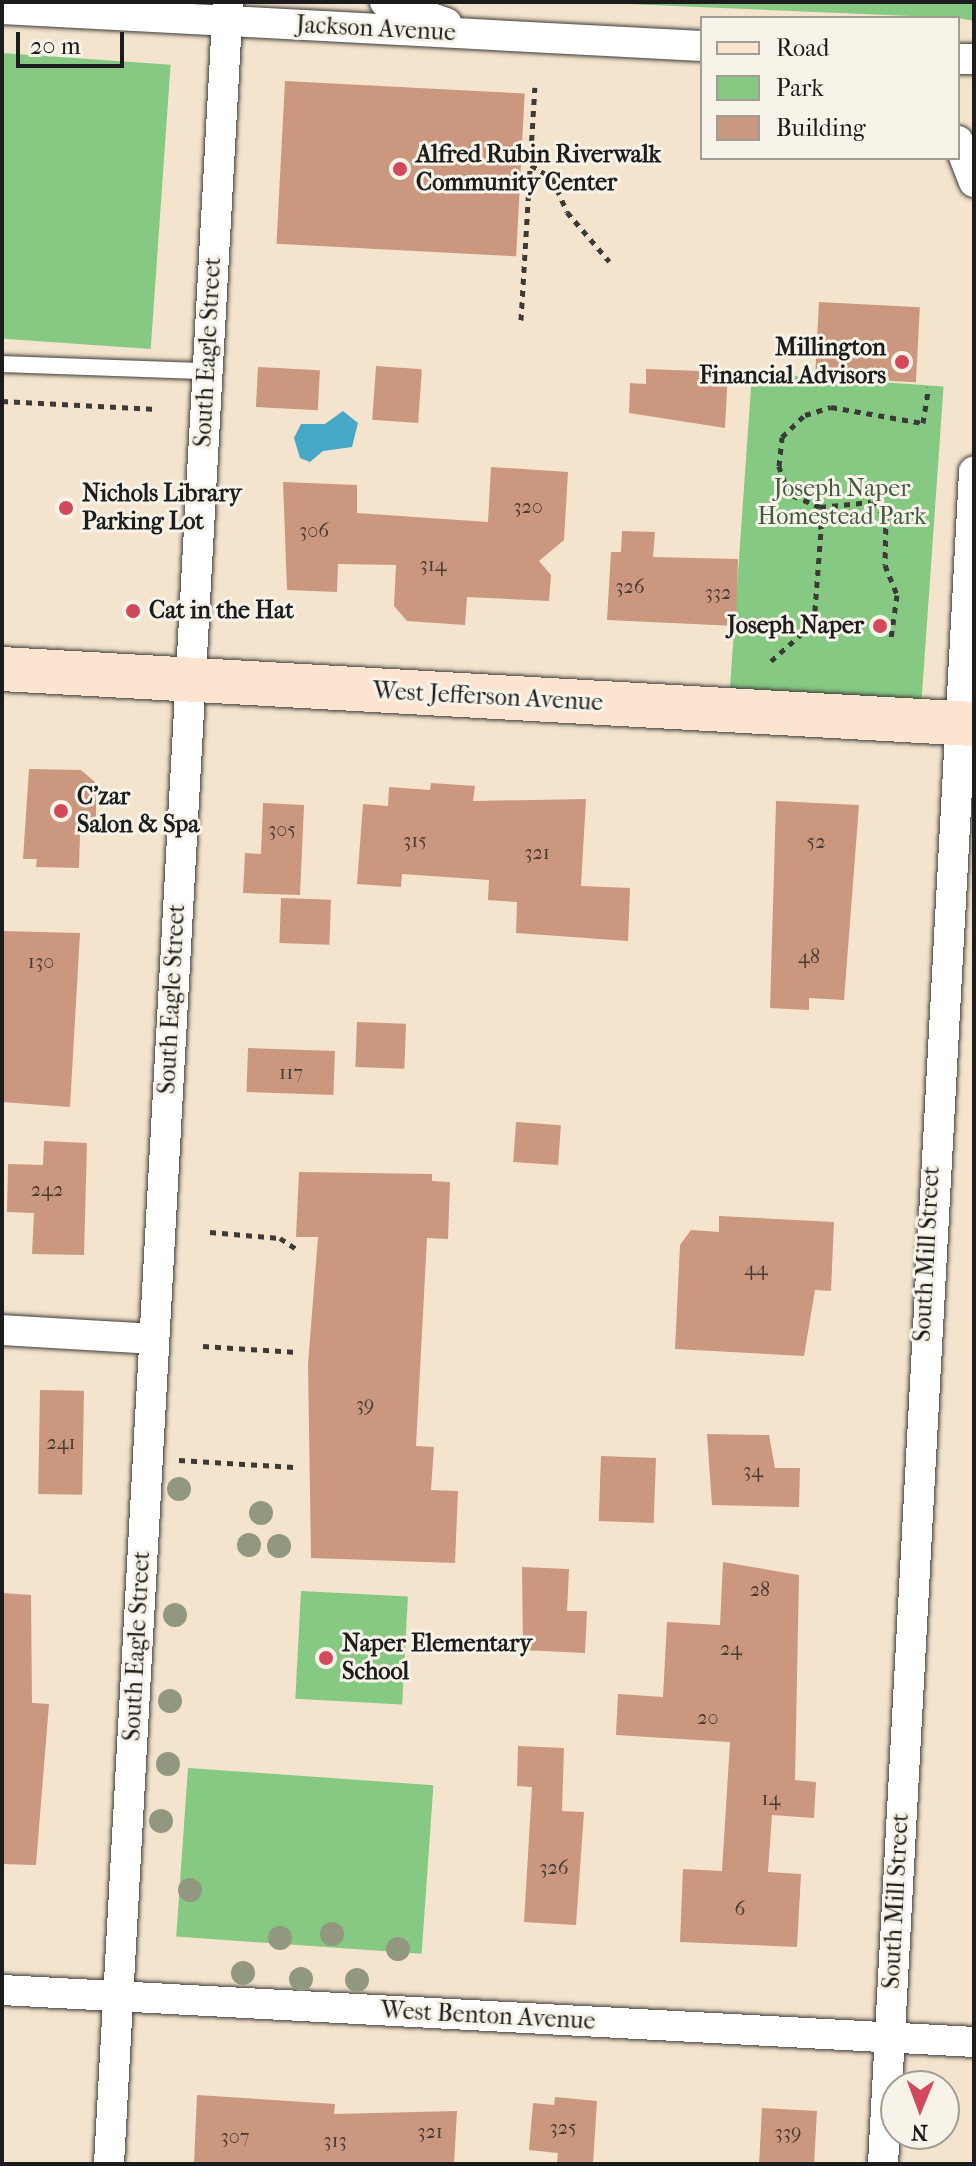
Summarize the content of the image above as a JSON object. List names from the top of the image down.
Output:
{
  "streets": {
    "street": [
      "Jackson Avenue",
      "South Eagle Street",
      "West Jefferson Avenue",
      "South Mill Street",
      "West Benton Avenue"
    ]
  },
  "crossings": [
    ["Jackson Avenue", "South Eagle Street"],
    ["South Eagle Street", "West Jefferson Avenue"],
    ["South Eagle Street", "West Benton Avenue"],
    ["West Jefferson Avenue", "South Mill Street"],
    ["South Mill Street", "West Benton Avenue"]
  ],
  "parks": ["Joseph Naper Homestead Park"],
  "places": [
    "Alfred Rubin Riverwalk Community Center",
    "Millington Financial Advisors",
    "Nichols Library Parking Lot",
    "Cat in the Hat",
    "Joseph Naper",
    "C'zar Salon & Spa",
    "Naper Elementary School"
  ],
  "house_numbers": [
    "320",
    "306",
    "314",
    "326",
    "332",
    "305",
    "315",
    "52",
    "321",
    "48",
    "130",
    "117",
    "242",
    "44",
    "39",
    "241",
    "34",
    "28",
    "24",
    "20",
    "14",
    "326",
    "6",
    "325",
    "321",
    "339",
    "307",
    "313"
  ],
  "legend": ["Road", "Park", "Building"],
  "scale_bar": "20 m",
  "north": "bottom"
}
